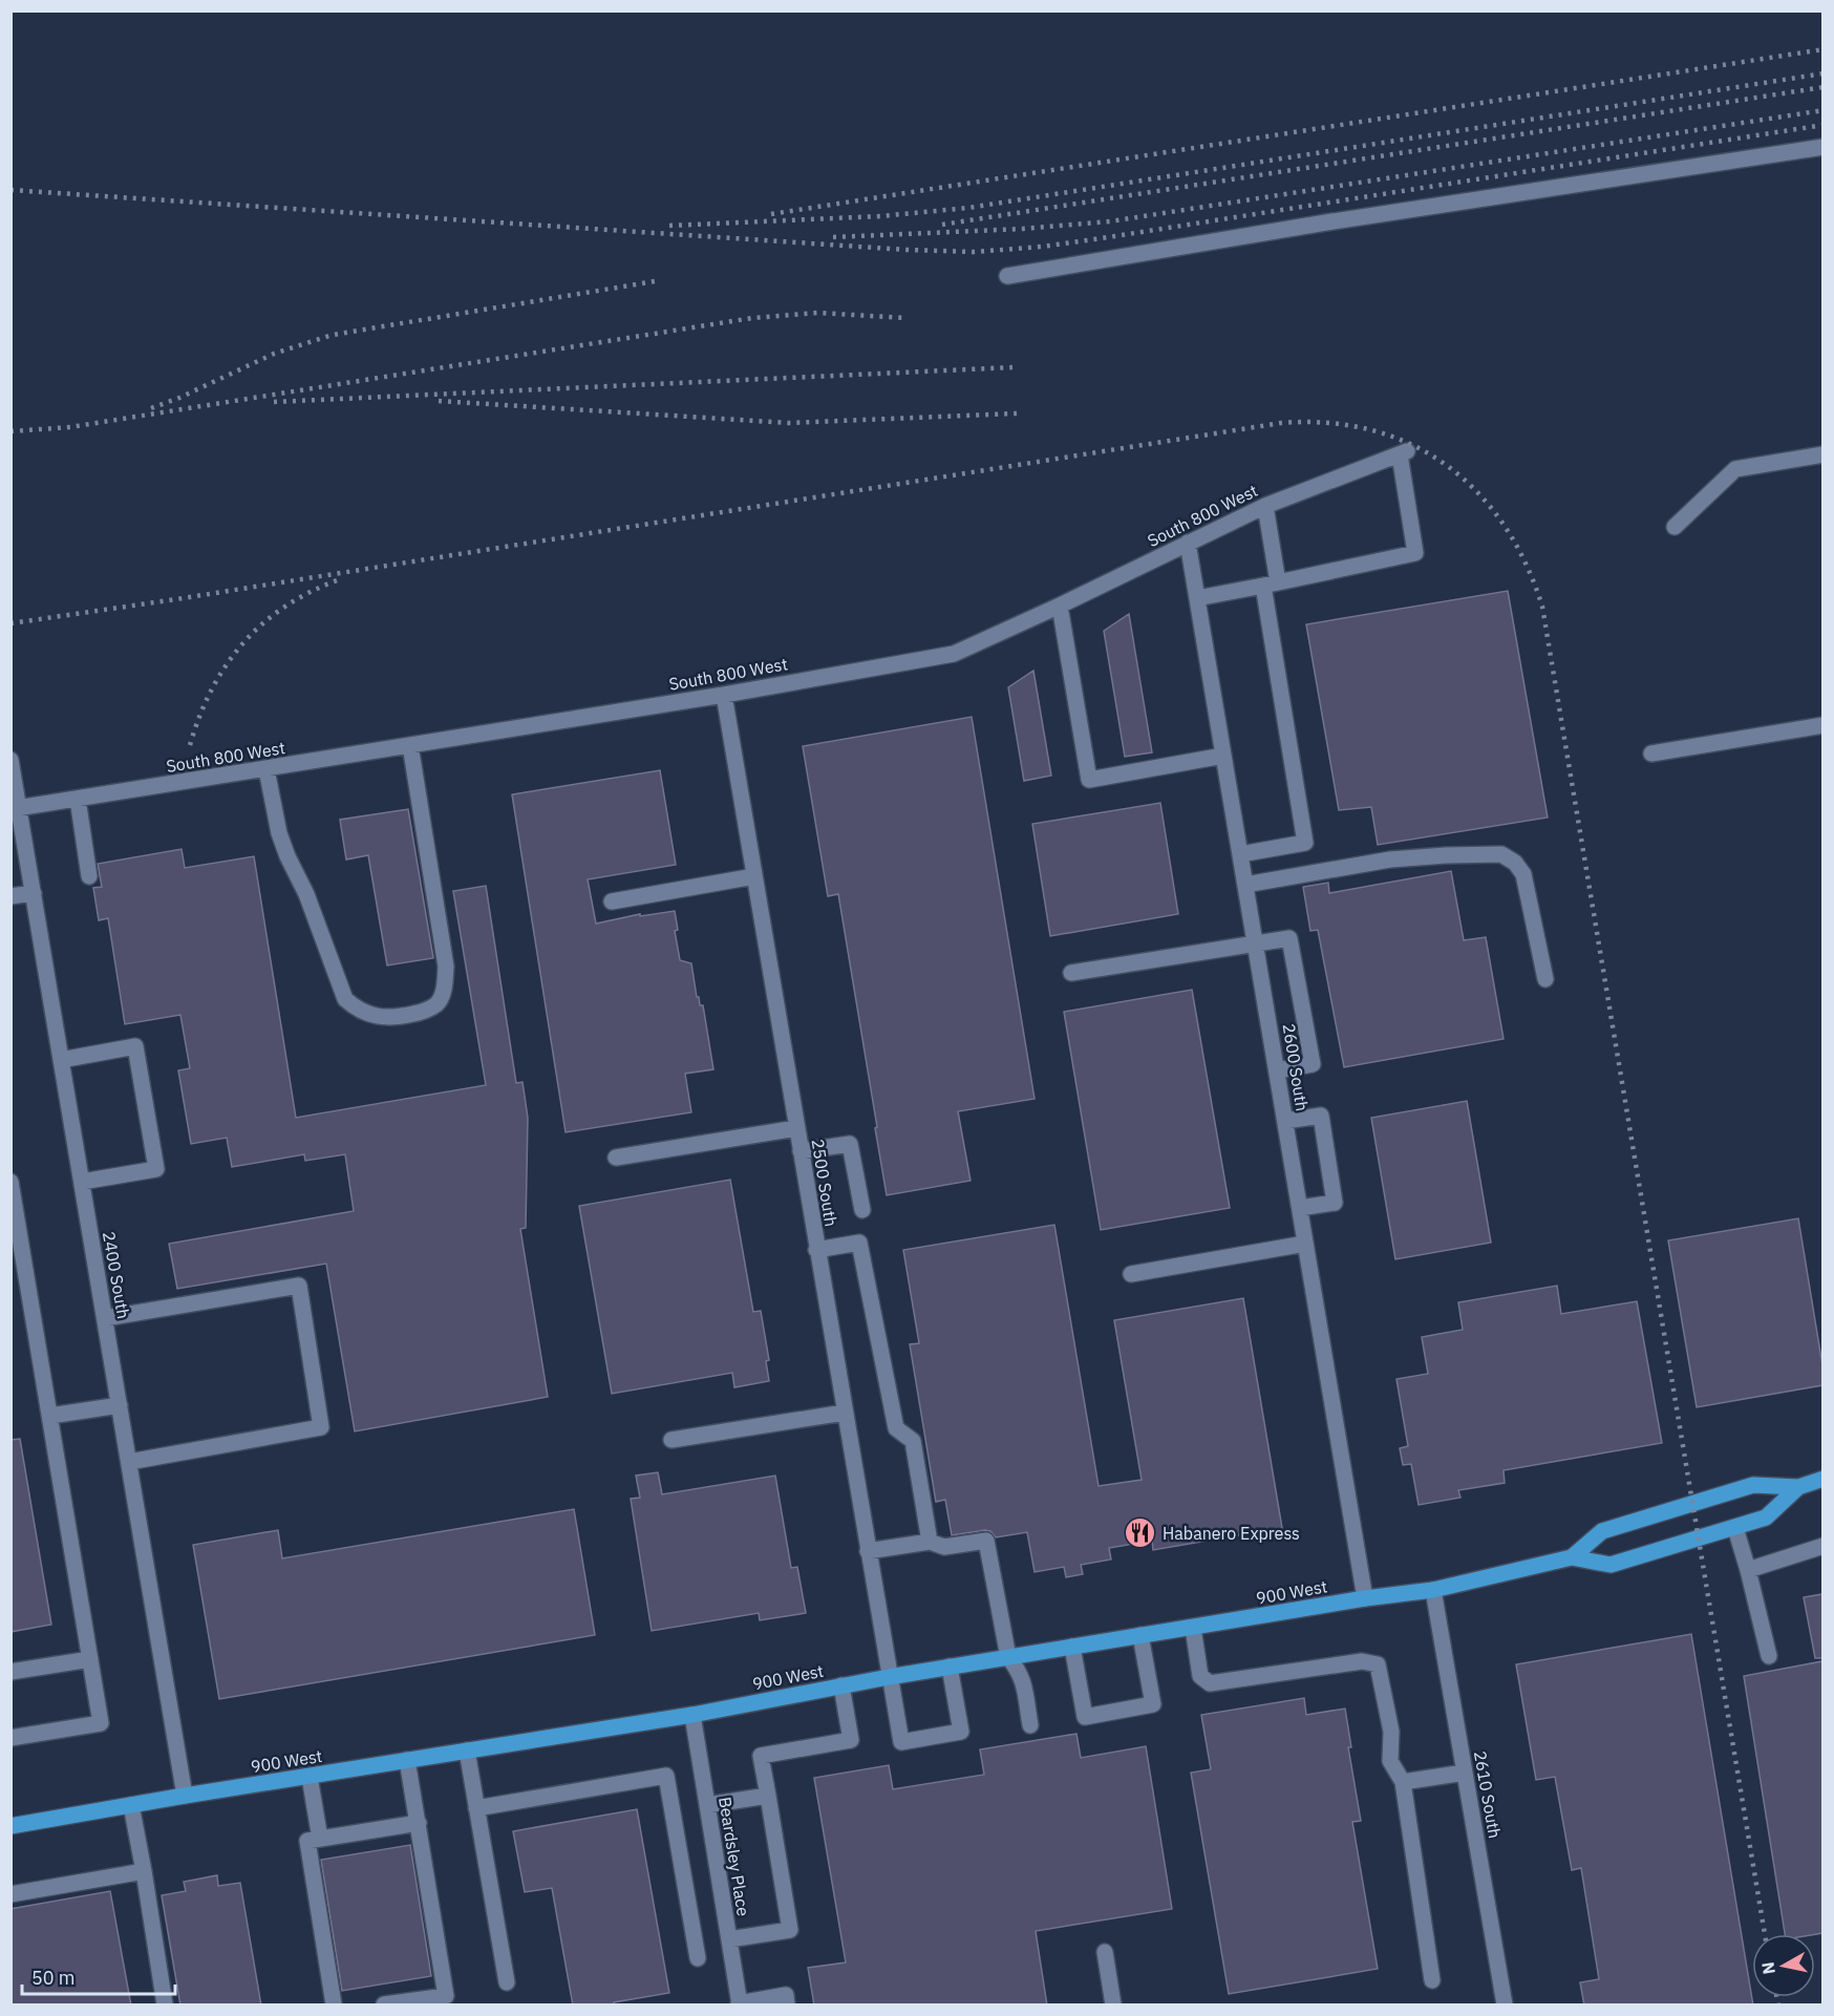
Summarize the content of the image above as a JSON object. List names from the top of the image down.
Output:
{
  "streets": {
    "main road": ["900 West"],
    "street": [
      "South 800 West",
      "2600 South",
      "2500 South",
      "2400 South",
      "2610 South",
      "Beardsley Place"
    ]
  },
  "crossings": [
    ["South 800 West", "2600 South"],
    ["South 800 West", "2500 South"],
    ["South 800 West", "2400 South"],
    ["2600 South", "900 West"],
    ["2500 South", "900 West"],
    ["2400 South", "900 West"],
    ["900 West", "2610 South"],
    ["900 West", "Beardsley Place"]
  ],
  "places": {
    "restaurant": ["Habanero Express"]
  },
  "scale_bar": "50 m",
  "north": "left"
}
